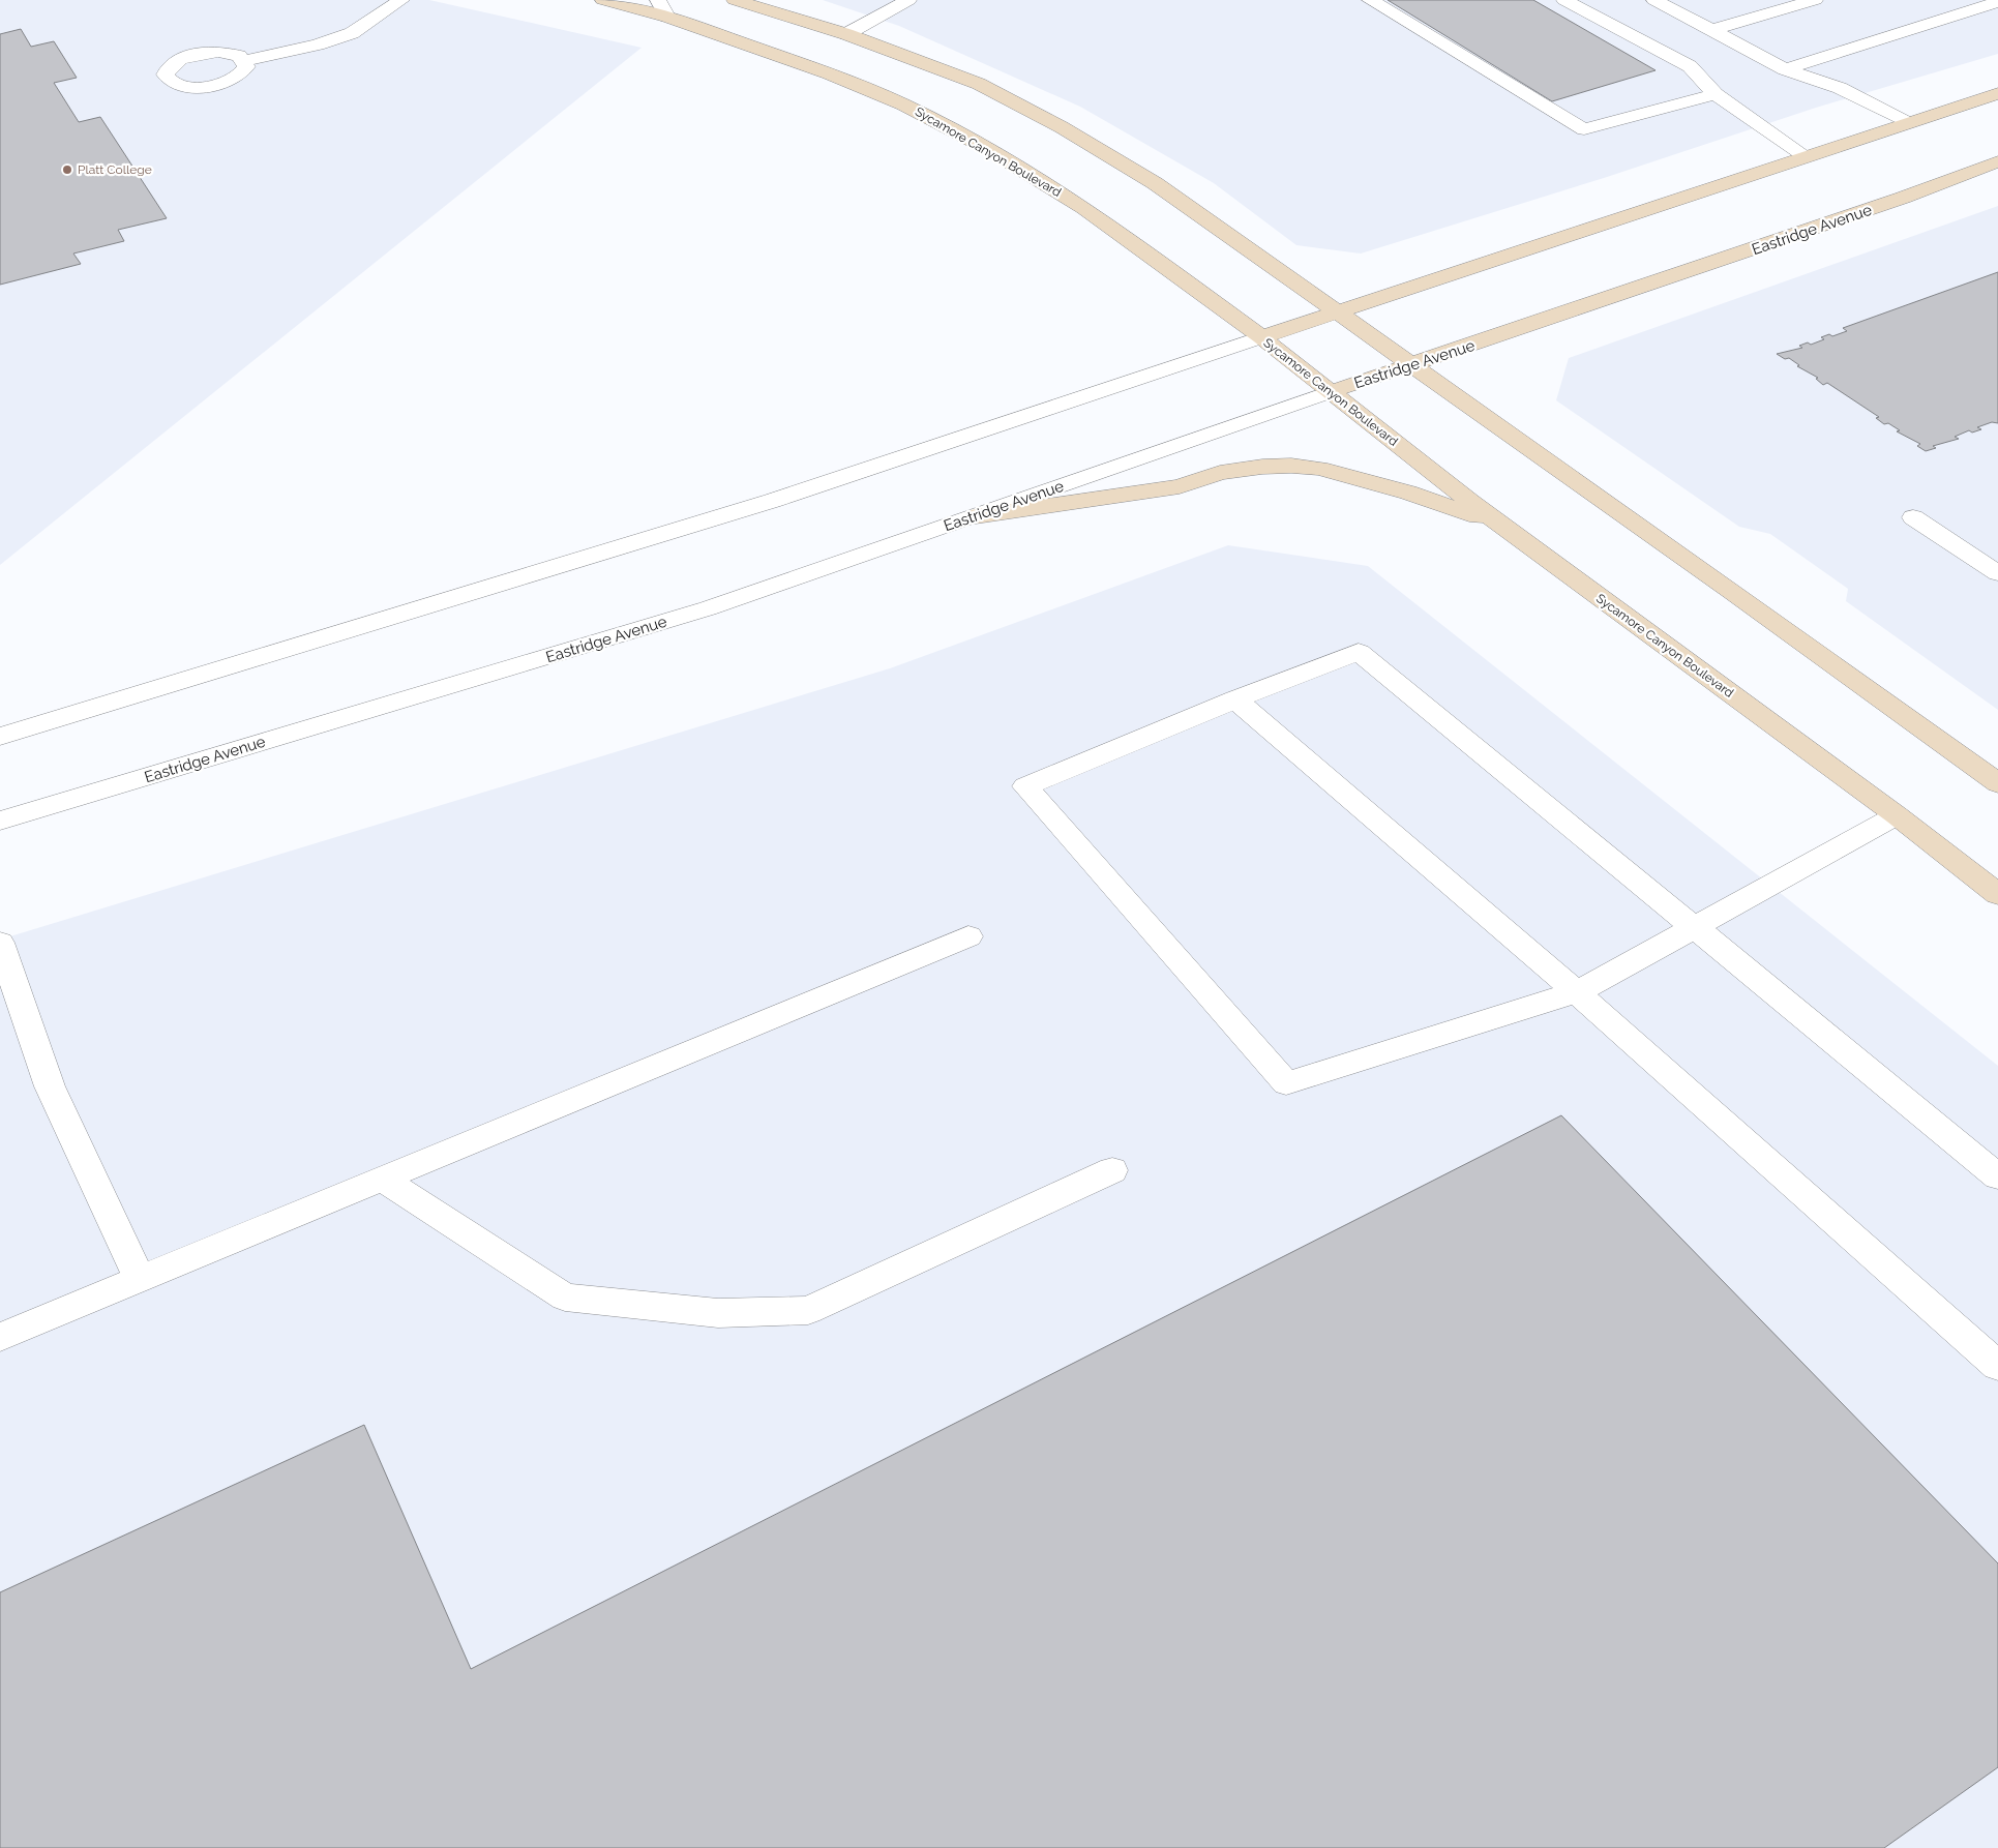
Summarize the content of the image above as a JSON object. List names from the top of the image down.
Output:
{
  "streets": {
    "main road": ["Sycamore Canyon Boulevard", "Eastridge Avenue"]
  },
  "crossings": [
    ["Sycamore Canyon Boulevard", "Eastridge Avenue"]
  ],
  "places": ["Platt College"]
}
